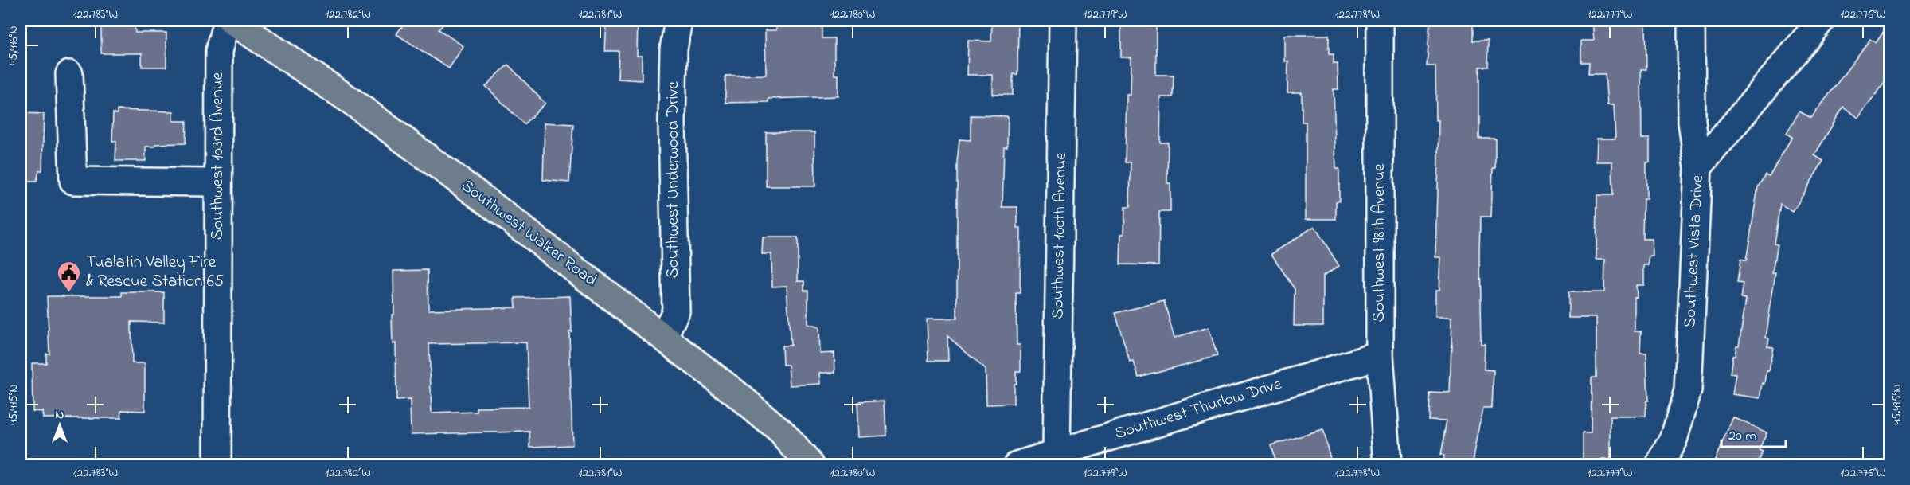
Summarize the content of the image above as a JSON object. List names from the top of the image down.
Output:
{
  "streets": {
    "main road": ["Southwest Walker Road"],
    "street": [
      "Southwest 103rd Avenue",
      "Southwest Underwood Drive",
      "Southwest 100th Avenue",
      "Southwest 98th Avenue",
      "Southwest Vista Drive",
      "Southwest Thurlow Drive"
    ]
  },
  "crossings": [
    ["Southwest Underwood Drive", "Southwest Walker Road"],
    ["Southwest 100th Avenue", "Southwest Thurlow Drive"],
    ["Southwest 98th Avenue", "Southwest Thurlow Drive"]
  ],
  "places": {
    "public building": ["Tualatin Valley Fire & Rescue Station 65"]
  },
  "scale_bar": "20 m",
  "north": "top",
  "coordinates": [
    "122.783°W",
    "122.782°W",
    "122.781°W",
    "122.780°W",
    "122.779°W",
    "122.778°W",
    "122.777°W",
    "122.776°W",
    "45.496°N",
    "45.495°N"
  ]
}
